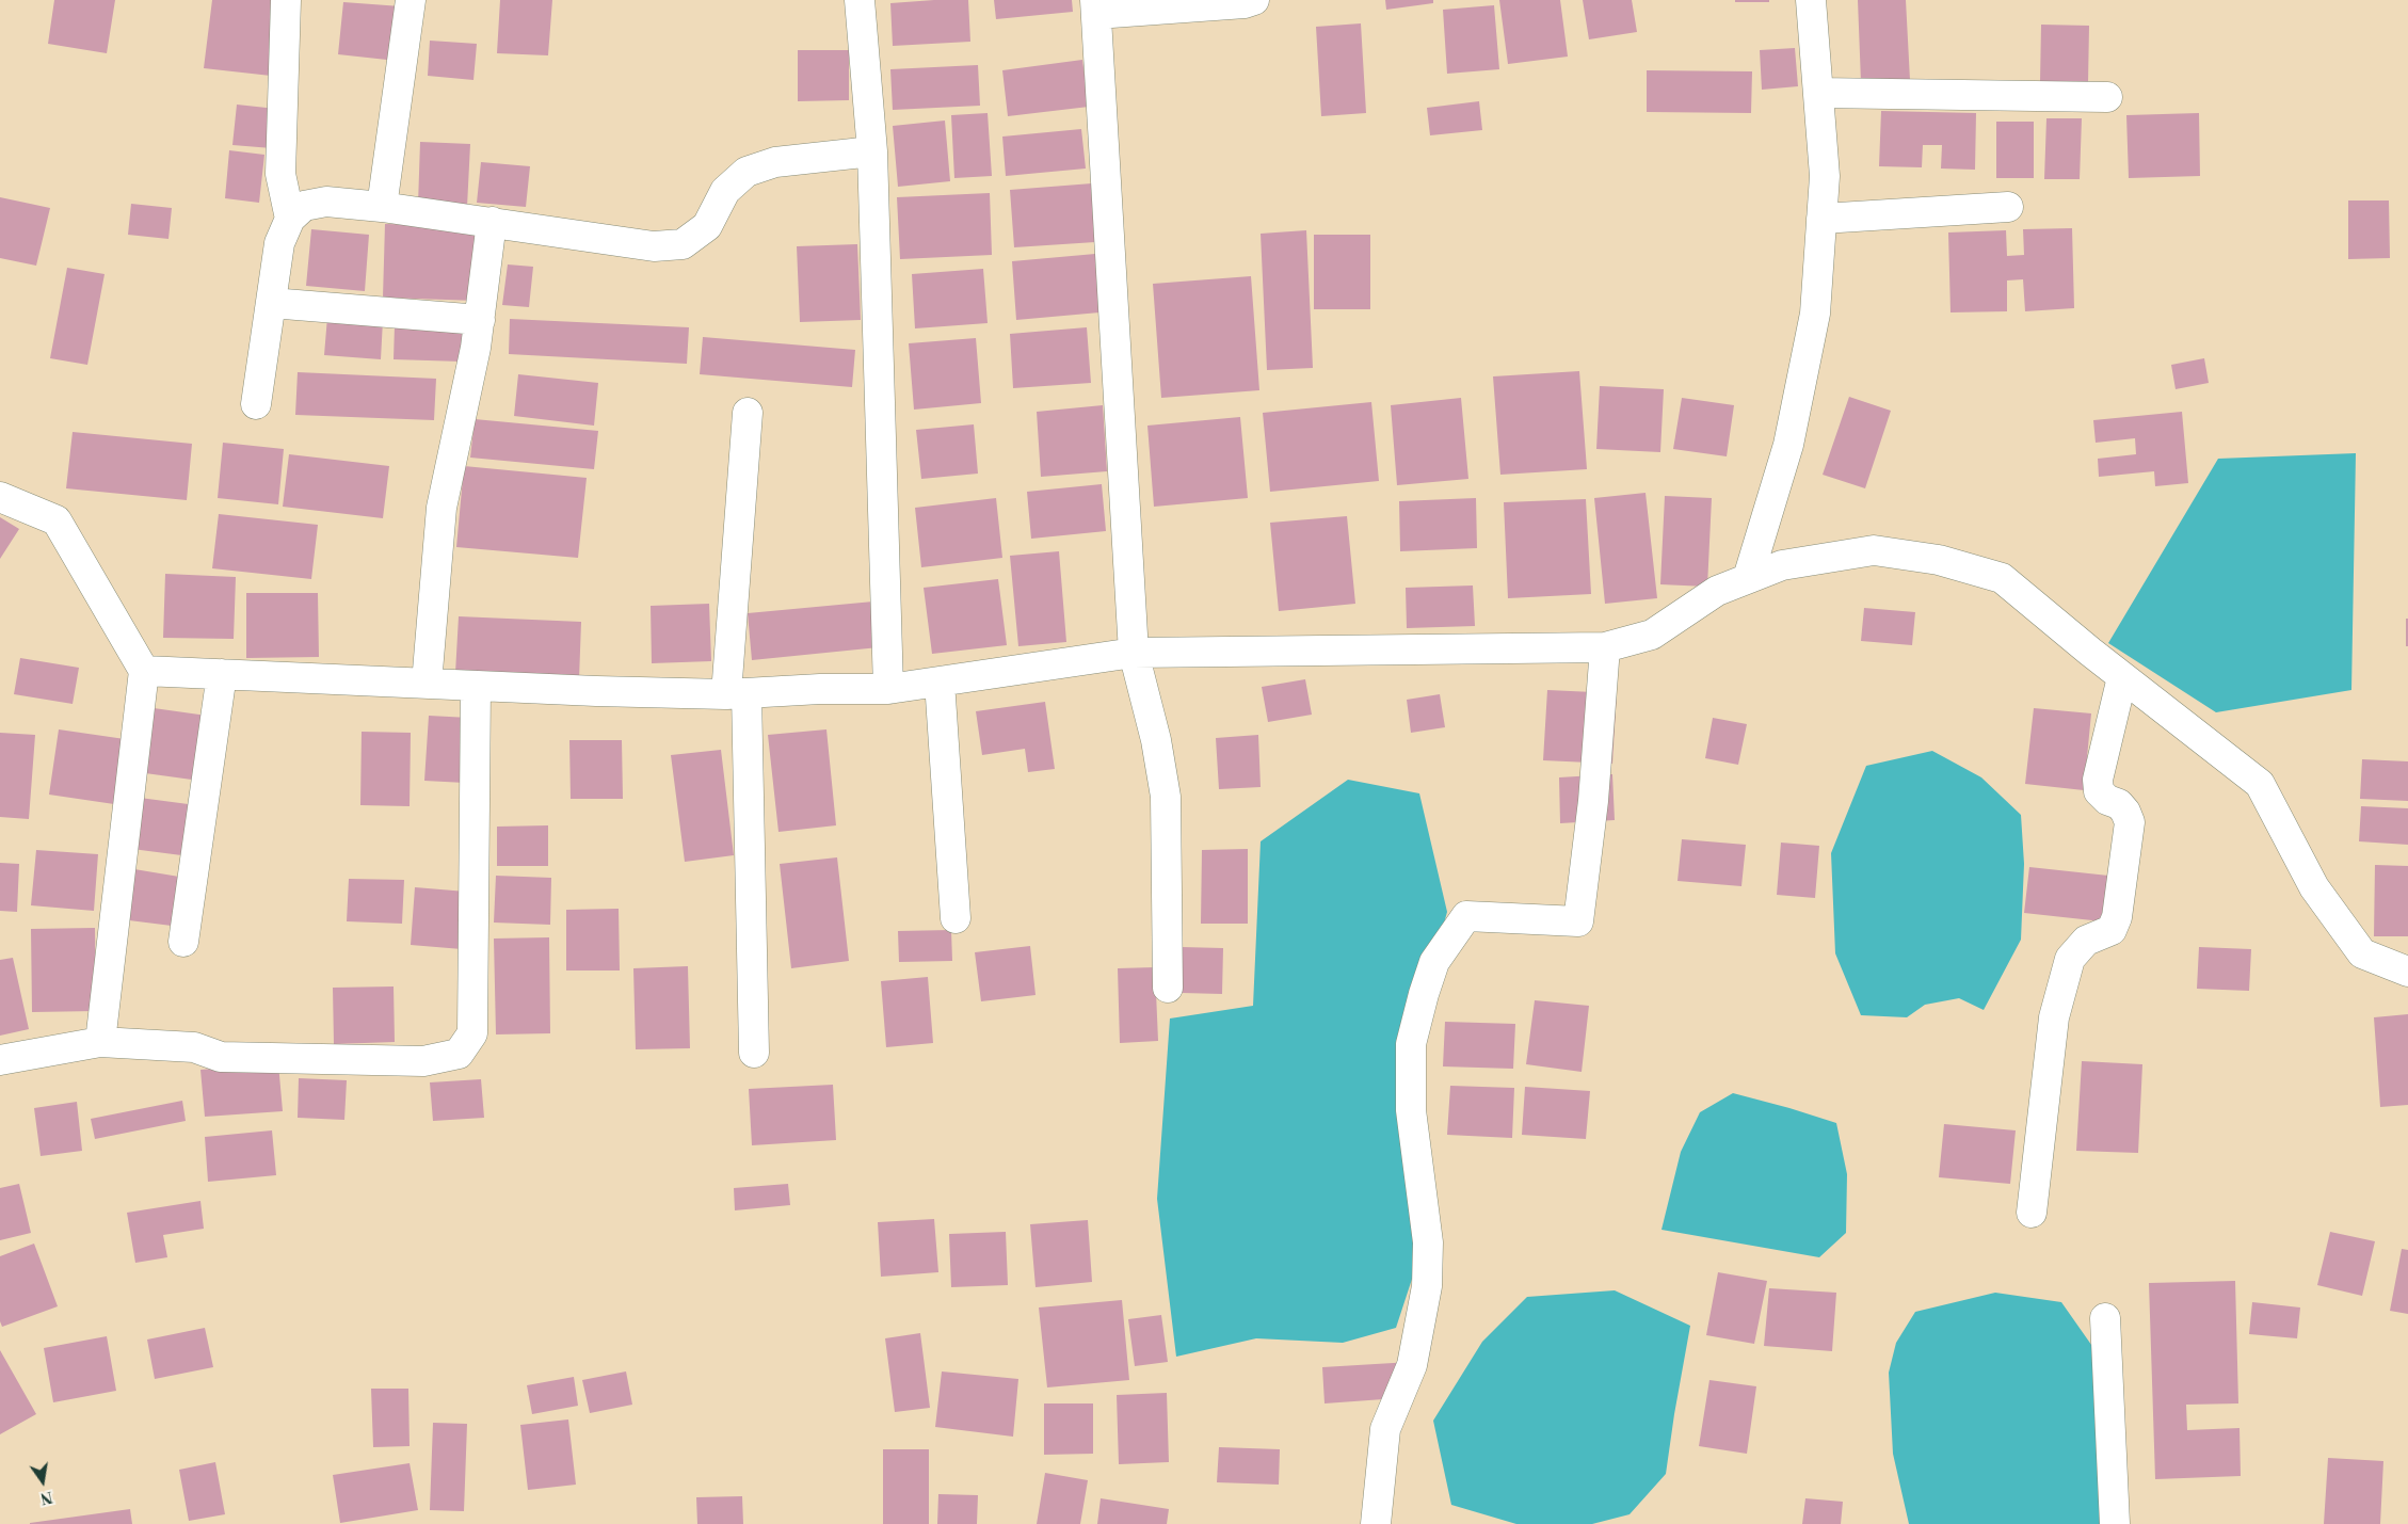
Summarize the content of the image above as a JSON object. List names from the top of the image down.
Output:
{
  "north": "bottom"
}
